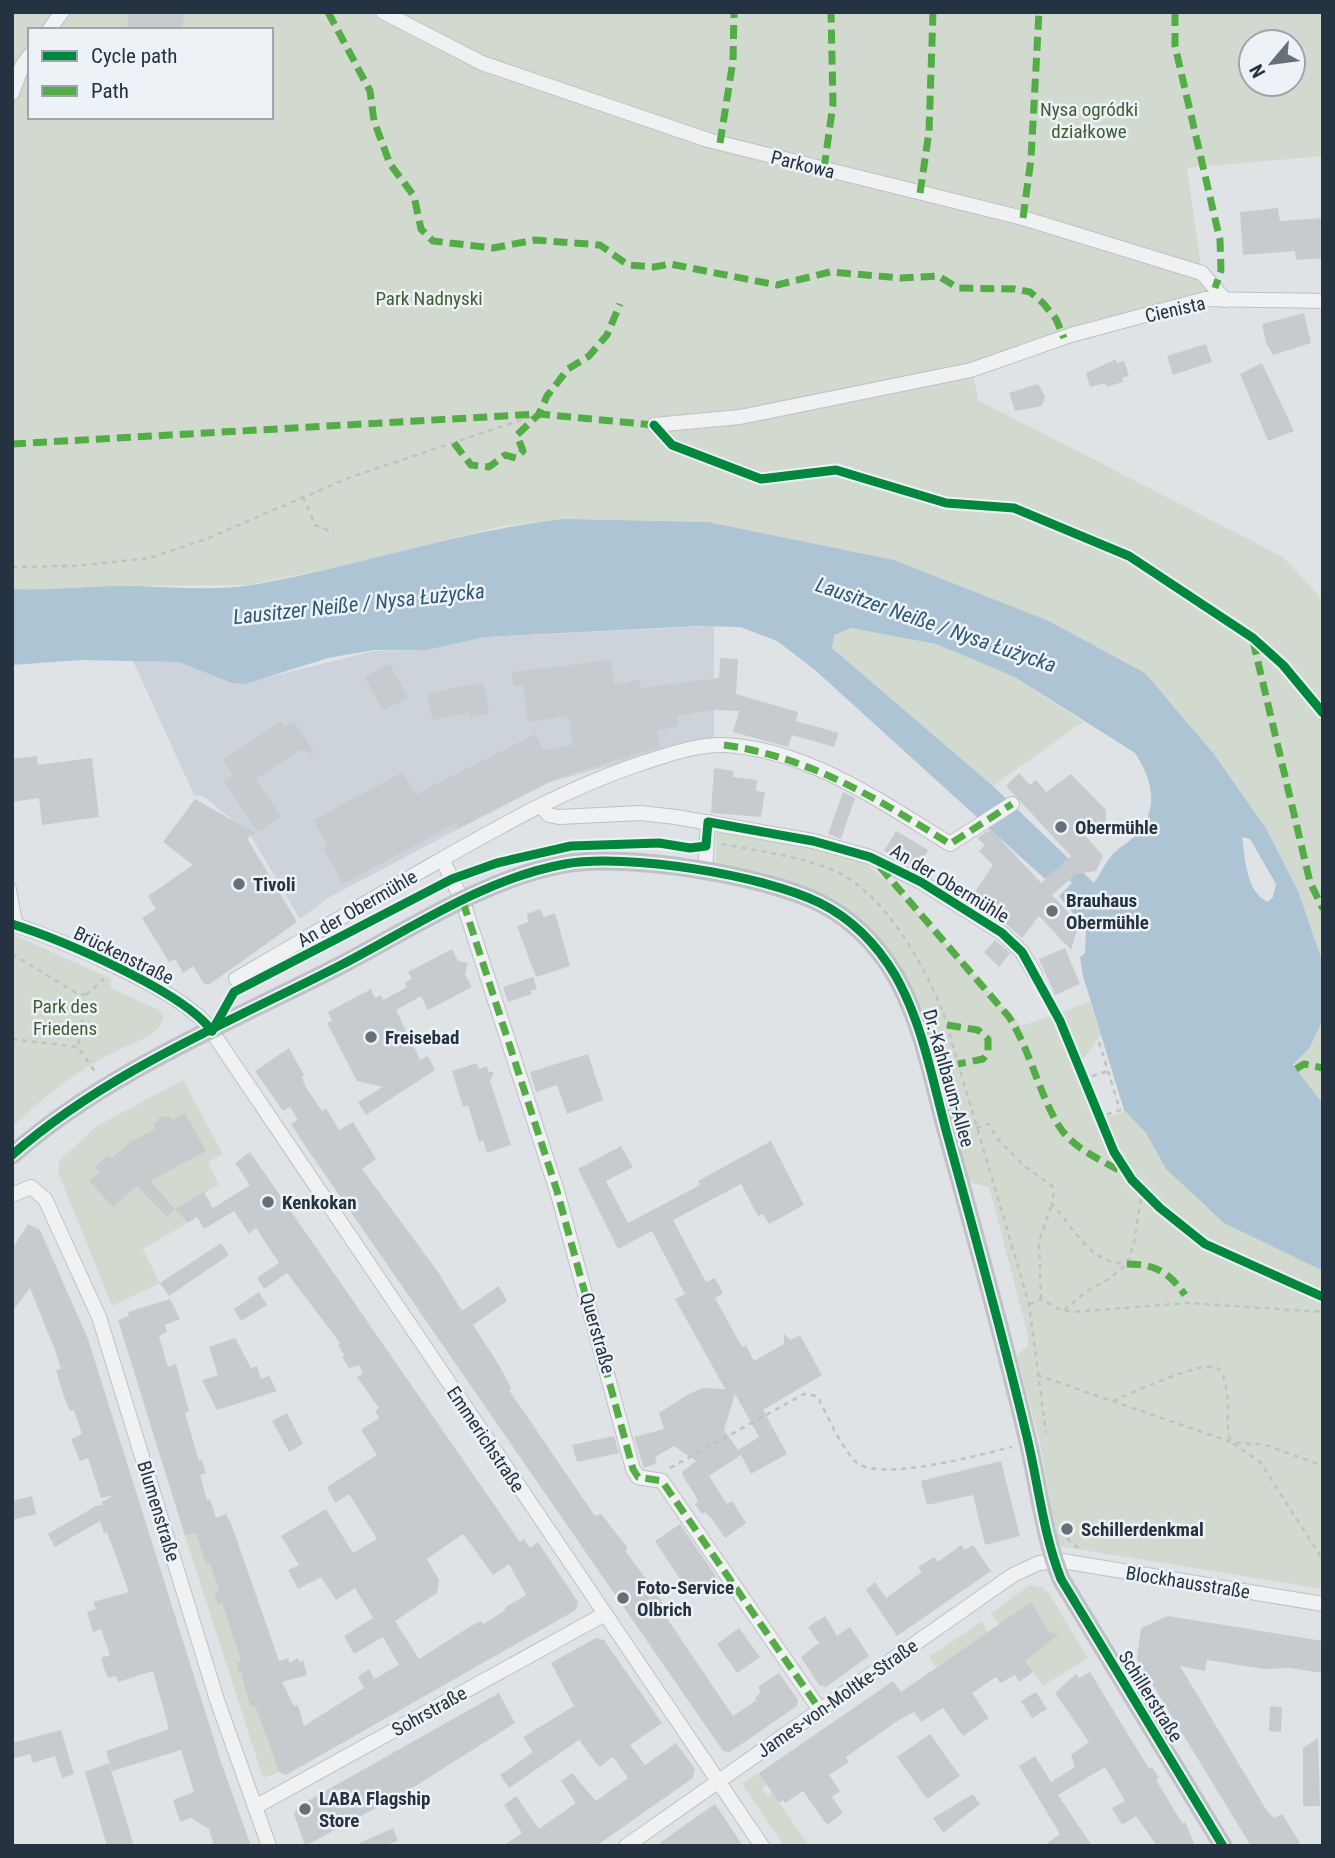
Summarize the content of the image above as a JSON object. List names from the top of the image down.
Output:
{
  "streets": {
    "main road": ["Dr.-Kahlbaum-Allee", "Schillerstraße"],
    "street": [
      "Parkowa",
      "Cienista",
      "An der Obermühle",
      "Brückenstraße",
      "Querstraße",
      "Emmerichstraße",
      "Blumenstraße",
      "Blockhausstraße",
      "James-von-Moltke-Straße",
      "Sohrstraße"
    ]
  },
  "crossings": [
    ["Parkowa", "Cienista"],
    ["Brückenstraße", "Dr.-Kahlbaum-Allee"],
    ["Brückenstraße", "Emmerichstraße"],
    ["Dr.-Kahlbaum-Allee", "Querstraße"],
    ["Dr.-Kahlbaum-Allee", "Emmerichstraße"],
    ["Dr.-Kahlbaum-Allee", "Blockhausstraße"],
    ["Dr.-Kahlbaum-Allee", "Schillerstraße"],
    ["Dr.-Kahlbaum-Allee", "James-von-Moltke-Straße"],
    ["Querstraße", "James-von-Moltke-Straße"],
    ["Emmerichstraße", "James-von-Moltke-Straße"],
    ["Emmerichstraße", "Sohrstraße"],
    ["Blumenstraße", "Sohrstraße"],
    ["Blockhausstraße", "Schillerstraße"],
    ["Blockhausstraße", "James-von-Moltke-Straße"],
    ["Schillerstraße", "James-von-Moltke-Straße"]
  ],
  "water": ["Lausitzer Neiße / Nysa Łużycka"],
  "parks": ["Nysa ogródki działkowe", "Park Nadnyski", "Park des Friedens"],
  "places": [
    "Obermühle",
    "Tivoli",
    "Brauhaus Obermühle",
    "Freisebad",
    "Kenkokan",
    "Schillerdenkmal",
    "Foto-Service Olbrich",
    "LABA Flagship Store"
  ],
  "legend": ["Cycle path", "Path"],
  "north": "bottom left"
}
